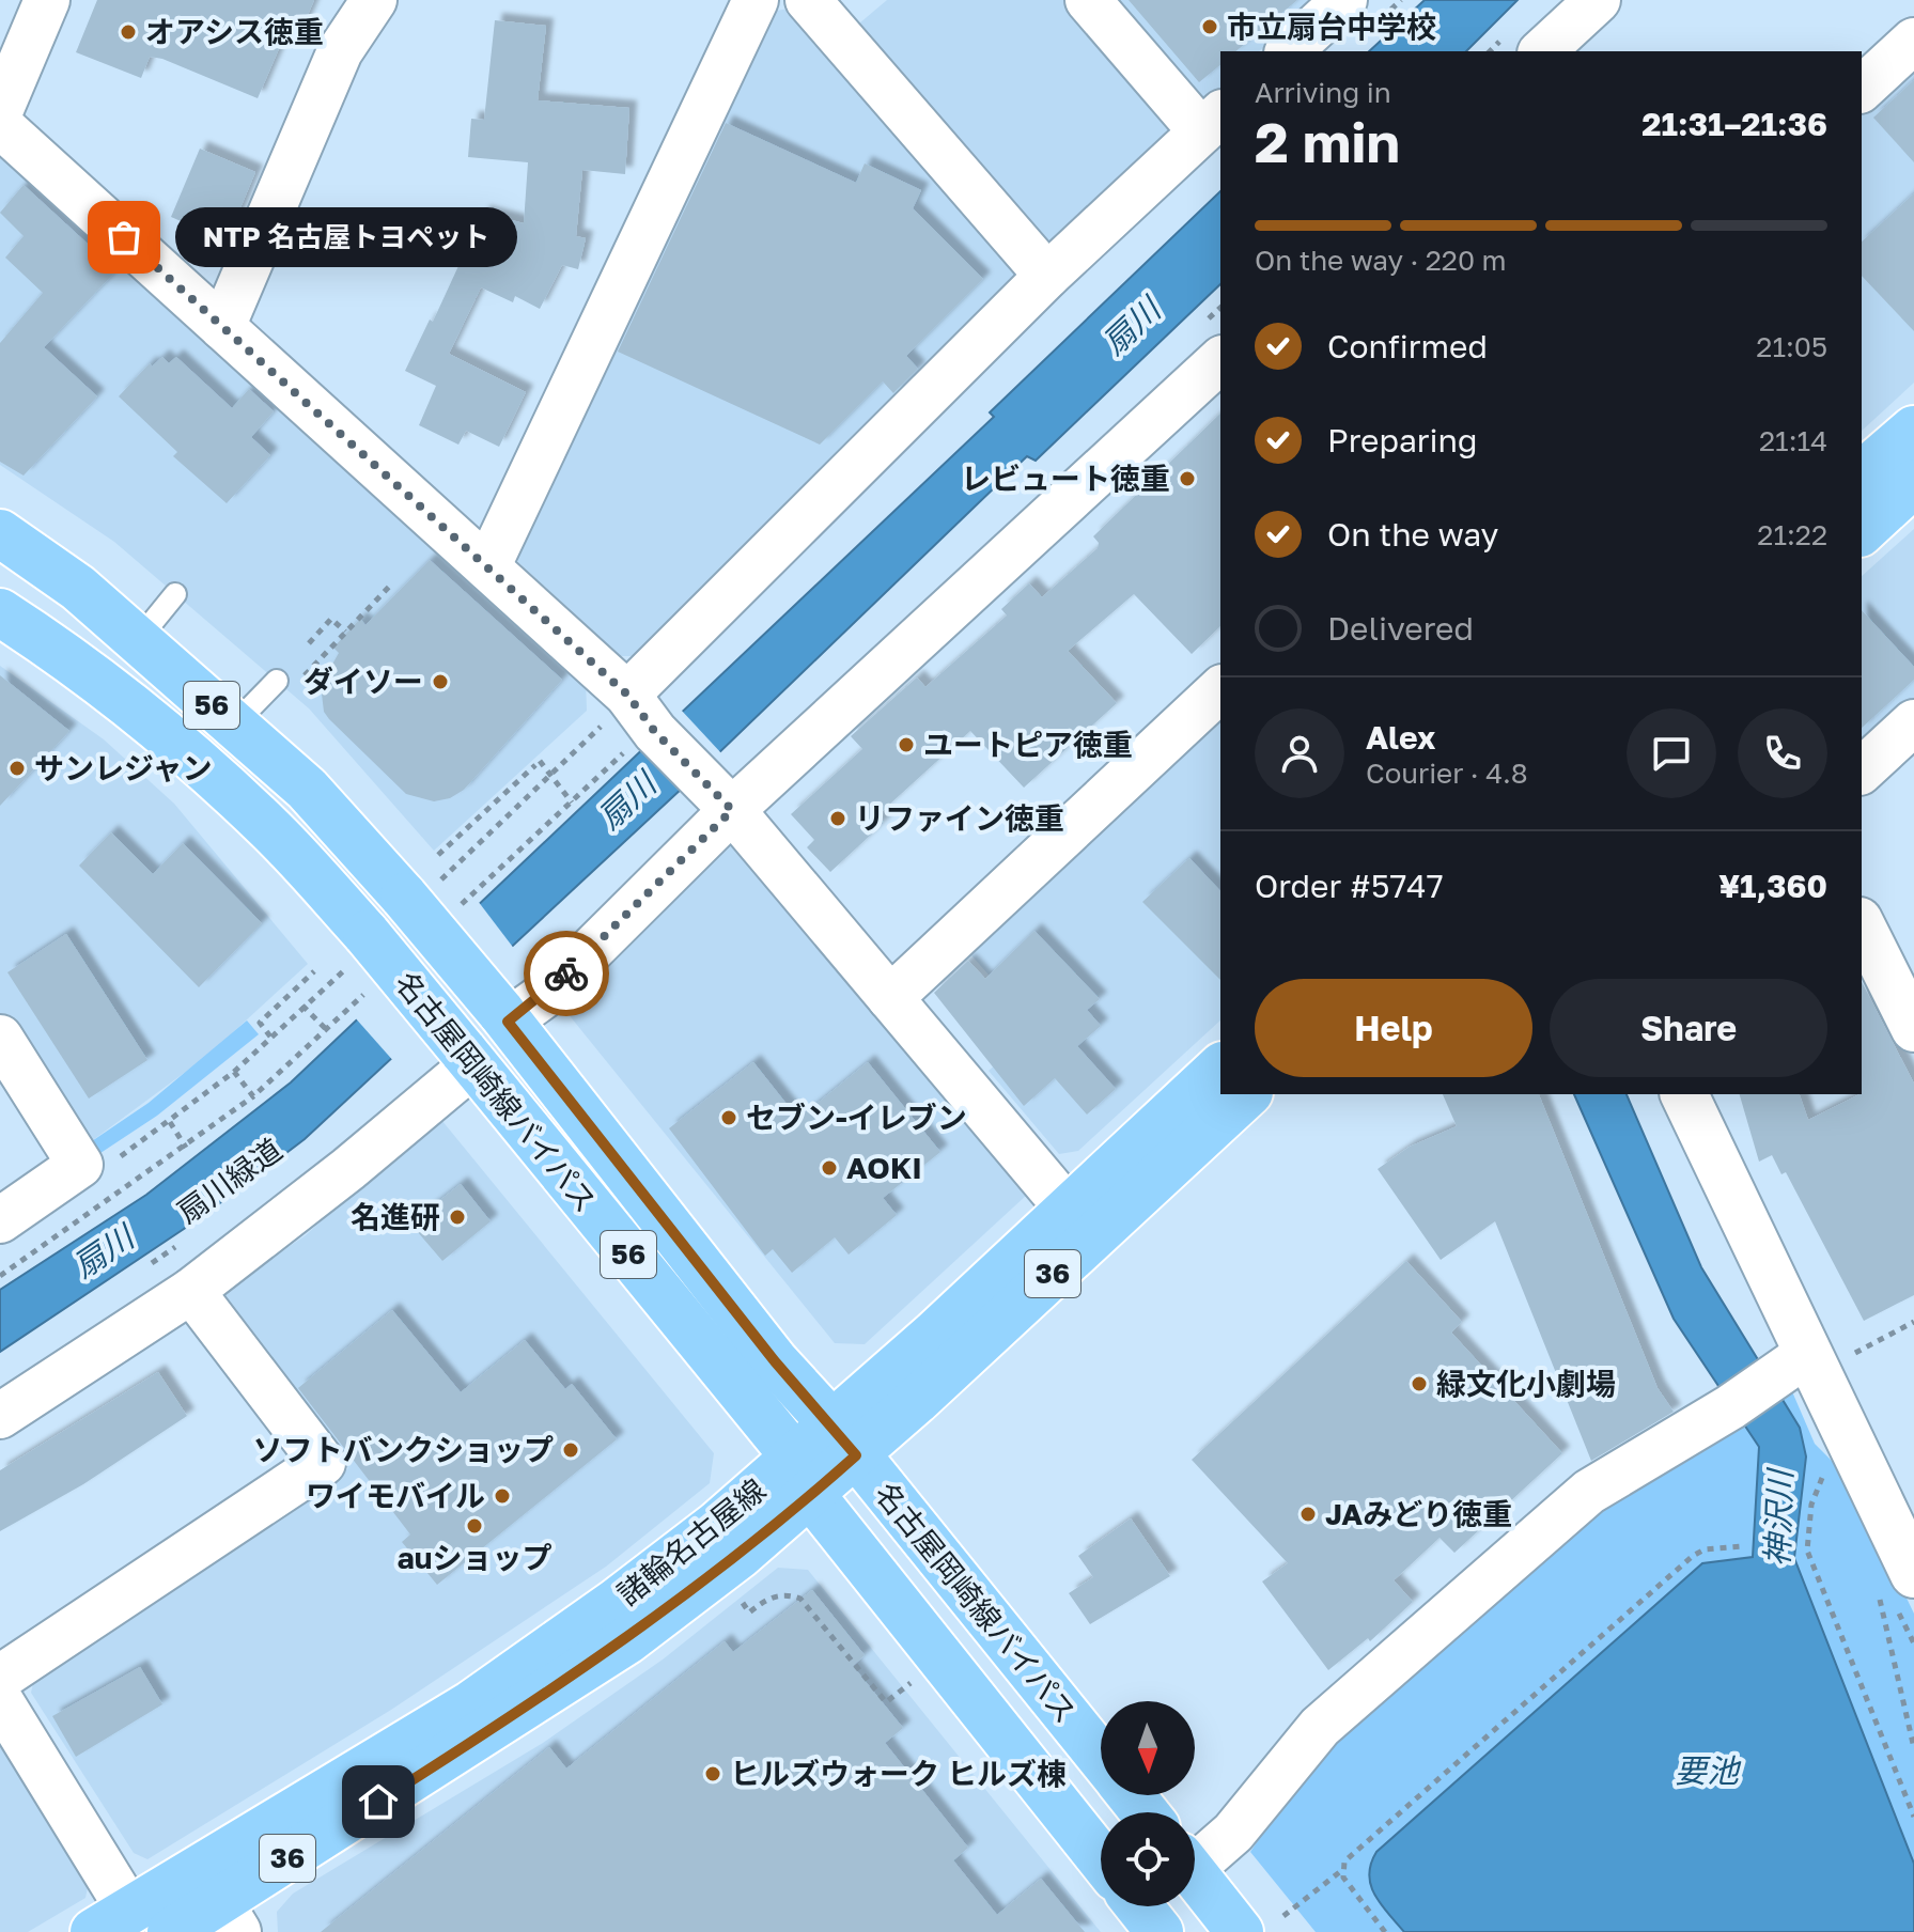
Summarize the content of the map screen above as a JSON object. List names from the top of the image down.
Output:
{
  "streets": {
    "main road": [
      "56",
      "名古屋岡崎線バイパス",
      "36",
      "諸輪名古屋線"
    ],
    "path": ["扇川緑道"]
  },
  "crossings": [
    ["名古屋岡崎線バイパス", "諸輪名古屋線"]
  ],
  "water": ["扇川", "神沢川", "要池"],
  "places": [
    "市立扇台中学校",
    "オアシス徳重",
    "NTP 名古屋トヨペット",
    "レビュート徳重",
    "ダイソー",
    "ユートピア徳重",
    "サンレジャン",
    "リファイン徳重",
    "セブン-イレブン",
    "AOKI",
    "名進研",
    "緑文化小劇場",
    "ソフトバンクショップ",
    "ワイモバイル",
    "JAみどり徳重",
    "auショップ",
    "ヒルズウォーク ヒルズ棟"
  ],
  "north": "bottom",
  "page": {
    "heading": ["2 min", "Arriving in", "21:31–21:36"],
    "panel": [
      "Alex",
      "Courier · 4.8",
      "Order #5747",
      "¥1,360"
    ],
    "bar": "On the way · 220 m",
    "bubble": "NTP 名古屋トヨペット",
    "list": [
      ["Confirmed", "21:05"],
      ["Preparing", "21:14"],
      ["On the way", "21:22"],
      "Delivered"
    ],
    "buttons": ["Help", "Share"]
  }
}
